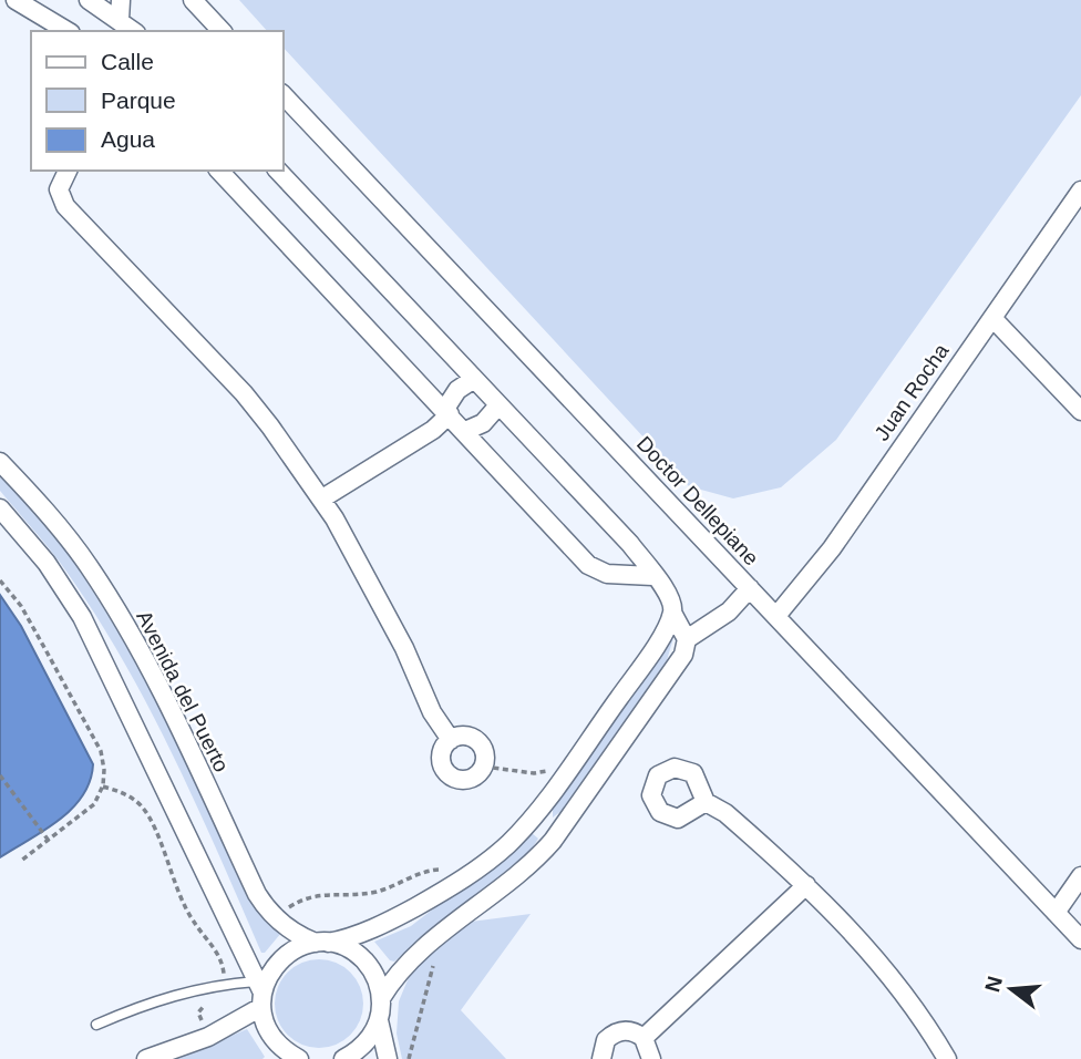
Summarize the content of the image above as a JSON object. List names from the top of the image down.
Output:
{
  "streets": {
    "street": ["Juan Rocha", "Doctor Dellepiane", "Avenida del Puerto"]
  },
  "crossings": [
    ["Juan Rocha", "Doctor Dellepiane"]
  ],
  "legend": ["Calle", "Parque", "Agua"],
  "north": "left"
}
